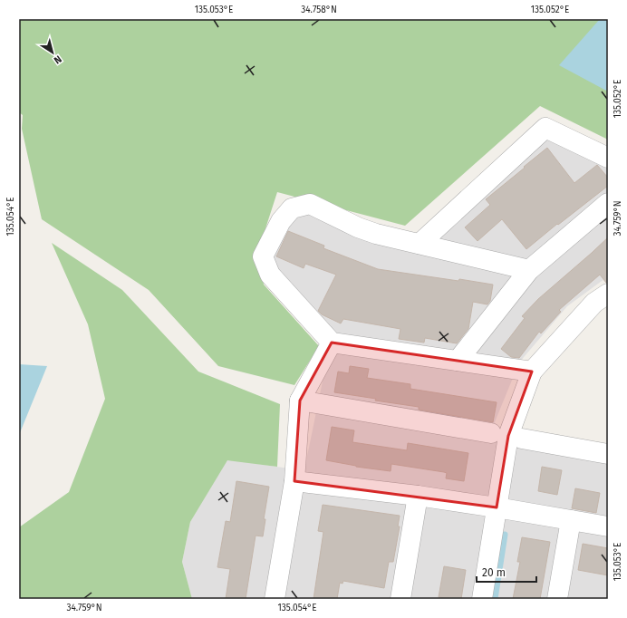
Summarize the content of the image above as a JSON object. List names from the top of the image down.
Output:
{
  "scale_bar": "20 m",
  "north": "bottom right",
  "coordinates": [
    "135.053°E",
    "34.758°N",
    "135.052°E",
    "135.054°E",
    "34.759°N"
  ]
}
